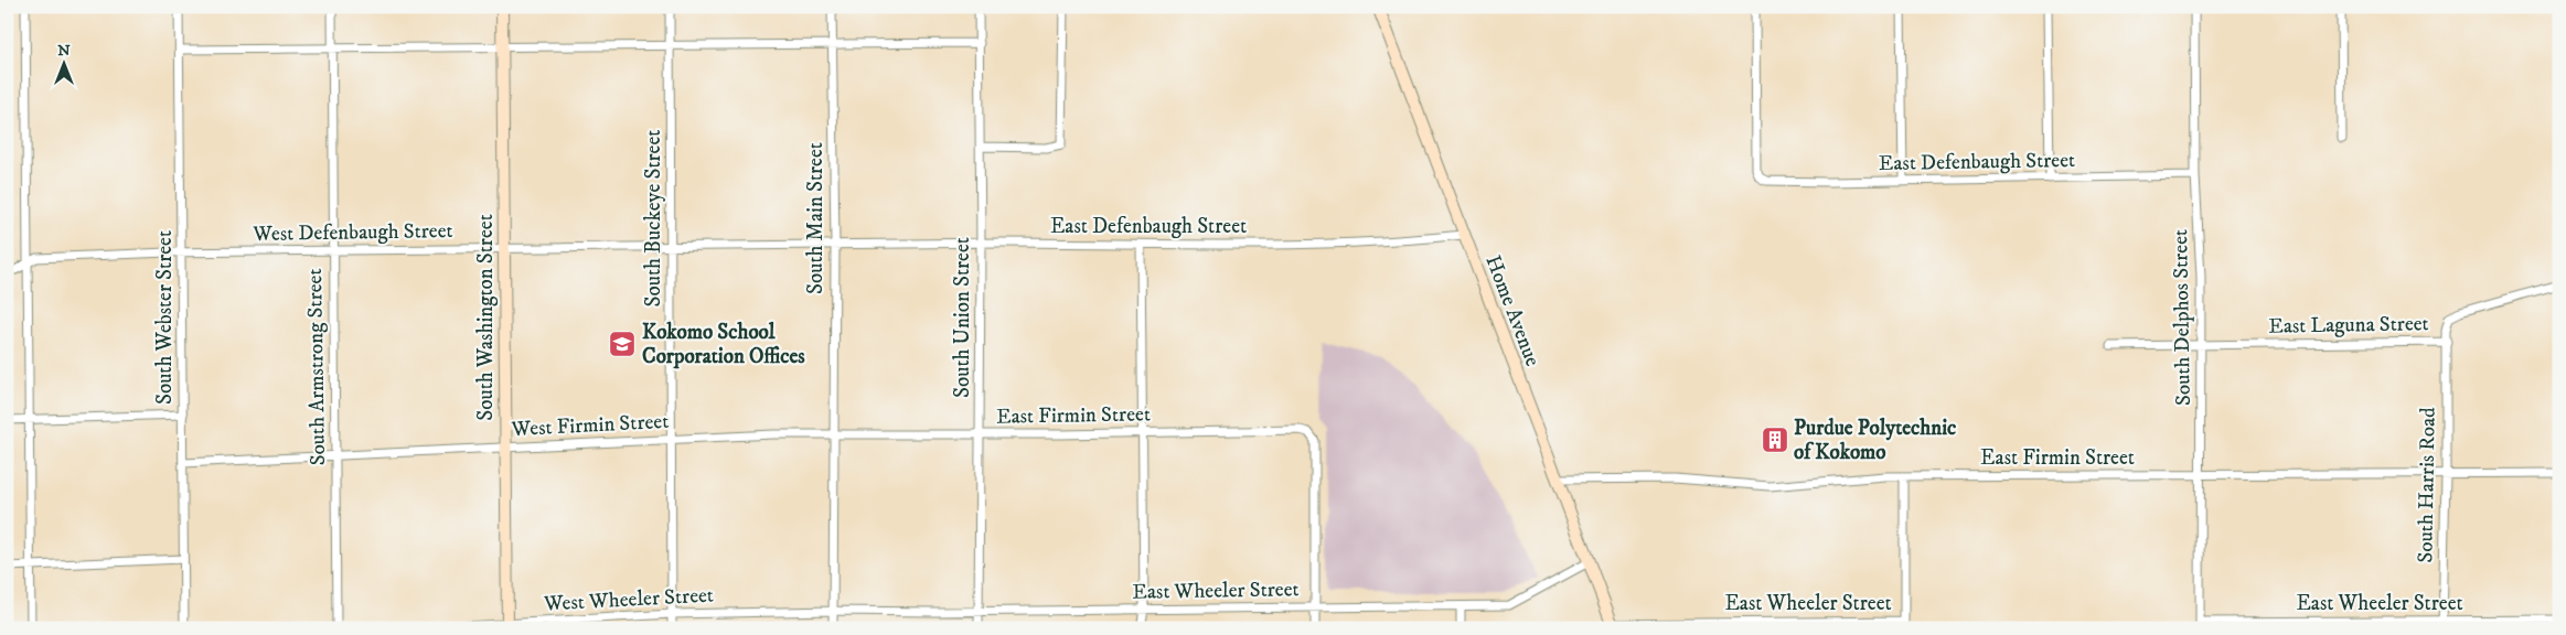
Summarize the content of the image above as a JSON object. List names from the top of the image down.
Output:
{
  "streets": {
    "main road": ["Home Avenue", "South Washington Street"],
    "street": [
      "East Defenbaugh Street",
      "South Buckeye Street",
      "South Main Street",
      "West Defenbaugh Street",
      "South Webster Street",
      "South Union Street",
      "South Delphos Street",
      "East Laguna Street",
      "South Armstrong Street",
      "East Firmin Street",
      "West Firmin Street",
      "South Harris Road",
      "East Wheeler Street",
      "West Wheeler Street"
    ]
  },
  "crossings": [
    ["East Defenbaugh Street", "South Main Street"],
    ["East Defenbaugh Street", "West Defenbaugh Street"],
    ["East Defenbaugh Street", "Home Avenue"],
    ["East Defenbaugh Street", "South Union Street"],
    ["East Defenbaugh Street", "South Delphos Street"],
    ["South Buckeye Street", "West Defenbaugh Street"],
    ["South Buckeye Street", "West Firmin Street"],
    ["South Buckeye Street", "West Wheeler Street"],
    ["South Main Street", "West Defenbaugh Street"],
    ["South Main Street", "East Firmin Street"],
    ["South Main Street", "West Firmin Street"],
    ["South Main Street", "East Wheeler Street"],
    ["South Main Street", "West Wheeler Street"],
    ["West Defenbaugh Street", "South Webster Street"],
    ["West Defenbaugh Street", "South Washington Street"],
    ["West Defenbaugh Street", "South Armstrong Street"],
    ["Home Avenue", "East Firmin Street"],
    ["Home Avenue", "East Wheeler Street"],
    ["South Webster Street", "West Firmin Street"],
    ["South Washington Street", "West Firmin Street"],
    ["South Washington Street", "West Wheeler Street"],
    ["South Union Street", "East Firmin Street"],
    ["South Union Street", "East Wheeler Street"],
    ["South Delphos Street", "East Laguna Street"],
    ["South Delphos Street", "East Firmin Street"],
    ["South Delphos Street", "East Wheeler Street"],
    ["East Laguna Street", "South Harris Road"],
    ["South Armstrong Street", "West Firmin Street"],
    ["East Firmin Street", "West Firmin Street"],
    ["East Firmin Street", "South Harris Road"],
    ["East Firmin Street", "East Wheeler Street"],
    ["South Harris Road", "East Wheeler Street"],
    ["East Wheeler Street", "West Wheeler Street"]
  ],
  "places": {
    "school or university": ["Kokomo School Corporation Offices"],
    "building": ["Purdue Polytechnic of Kokomo"]
  },
  "north": "top"
}
